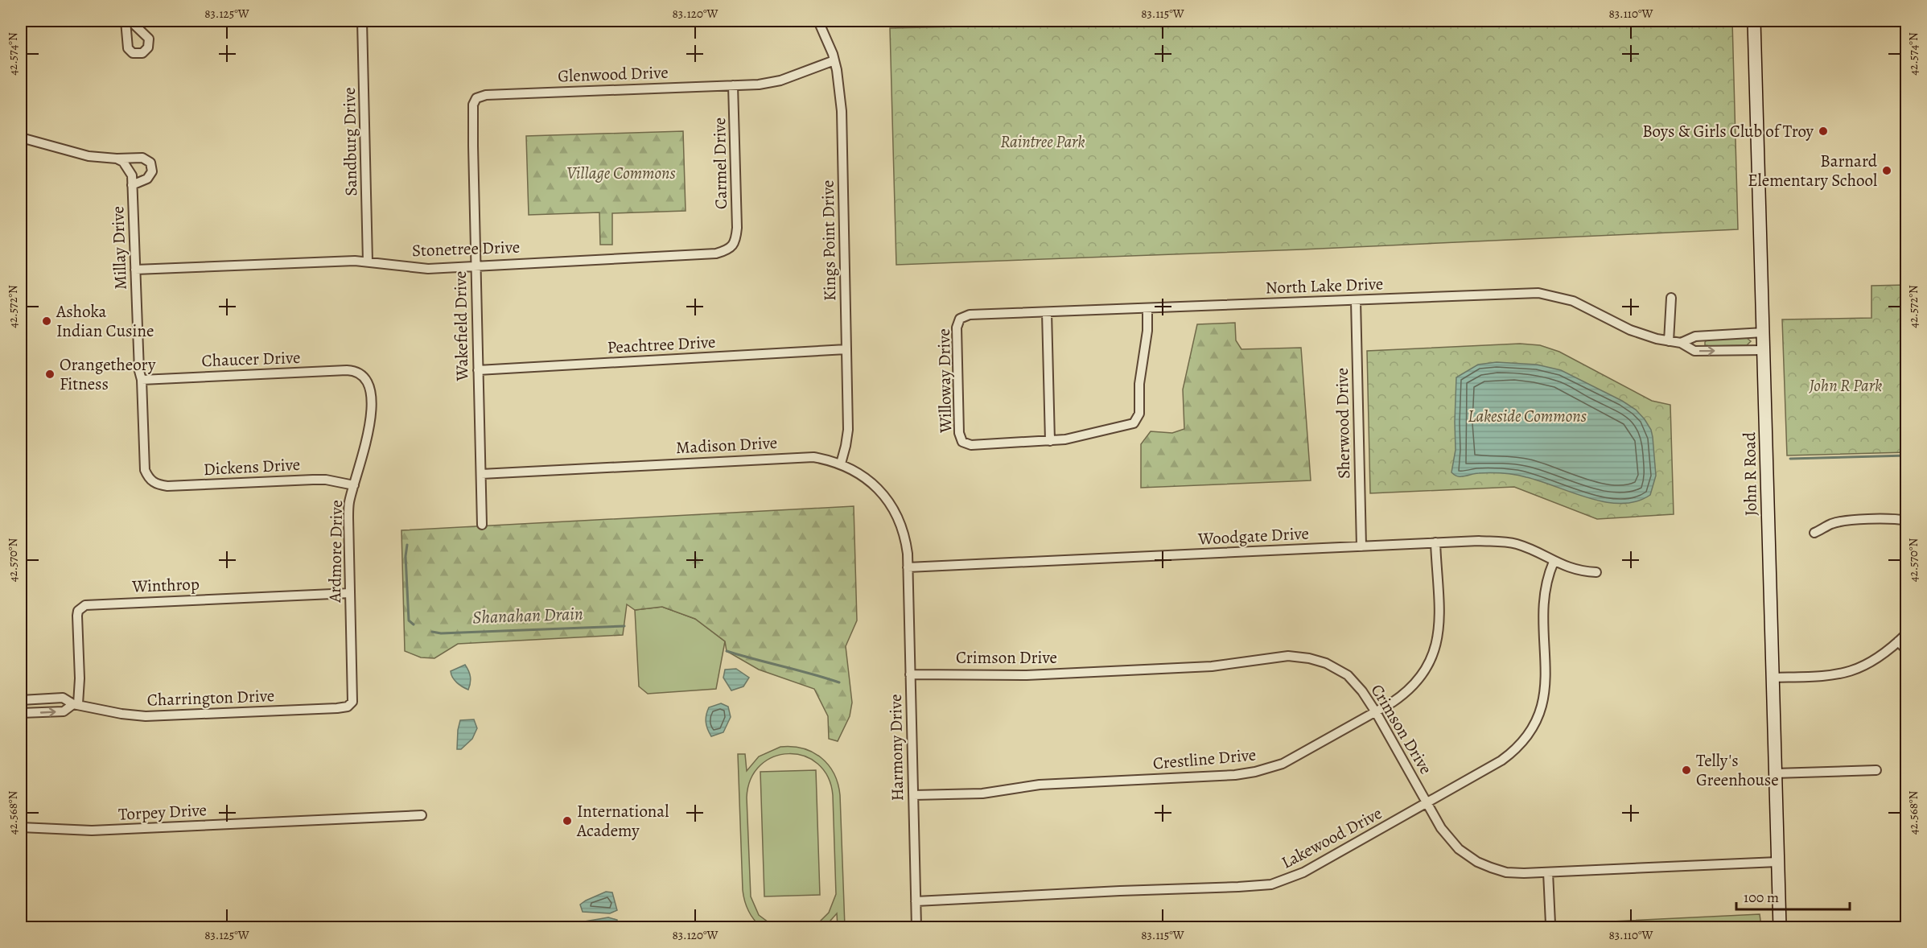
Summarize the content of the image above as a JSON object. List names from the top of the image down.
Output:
{
  "streets": {
    "main road": ["John R Road"],
    "street": [
      "Glenwood Drive",
      "Sandburg Drive",
      "Carmel Drive",
      "Kings Point Drive",
      "Millay Drive",
      "Stonetree Drive",
      "North Lake Drive",
      "Wakefield Drive",
      "Peachtree Drive",
      "Chaucer Drive",
      "Willoway Drive",
      "Sherwood Drive",
      "Madison Drive",
      "Dickens Drive",
      "Woodgate Drive",
      "Ardmore Drive",
      "Winthrop",
      "Crimson Drive",
      "Charrington Drive",
      "Harmony Drive",
      "Crestline Drive",
      "Torpey Drive",
      "Lakewood Drive"
    ]
  },
  "crossings": [
    ["Glenwood Drive", "Carmel Drive"],
    ["Glenwood Drive", "Kings Point Drive"],
    ["Glenwood Drive", "Wakefield Drive"],
    ["Sandburg Drive", "Stonetree Drive"],
    ["Carmel Drive", "Stonetree Drive"],
    ["Kings Point Drive", "Peachtree Drive"],
    ["Kings Point Drive", "Madison Drive"],
    ["Millay Drive", "Stonetree Drive"],
    ["Millay Drive", "Chaucer Drive"],
    ["Millay Drive", "Dickens Drive"],
    ["Stonetree Drive", "Wakefield Drive"],
    ["North Lake Drive", "Willoway Drive"],
    ["North Lake Drive", "Sherwood Drive"],
    ["North Lake Drive", "John R Road"],
    ["Wakefield Drive", "Peachtree Drive"],
    ["Wakefield Drive", "Madison Drive"],
    ["Chaucer Drive", "Ardmore Drive"],
    ["Sherwood Drive", "Woodgate Drive"],
    ["Madison Drive", "Woodgate Drive"],
    ["Madison Drive", "Harmony Drive"],
    ["Dickens Drive", "Ardmore Drive"],
    ["John R Road", "Crimson Drive"],
    ["Woodgate Drive", "Harmony Drive"],
    ["Woodgate Drive", "Crestline Drive"],
    ["Woodgate Drive", "Lakewood Drive"],
    ["Ardmore Drive", "Winthrop"],
    ["Ardmore Drive", "Charrington Drive"],
    ["Winthrop", "Charrington Drive"],
    ["Crimson Drive", "Harmony Drive"],
    ["Crimson Drive", "Crestline Drive"],
    ["Crimson Drive", "Lakewood Drive"],
    ["Harmony Drive", "Crestline Drive"],
    ["Harmony Drive", "Lakewood Drive"]
  ],
  "water": ["Shanahan Drain"],
  "parks": [
    "Raintree Park",
    "Village Commons",
    "John R Park",
    "Lakeside Commons"
  ],
  "places": [
    "Boys & Girls Club of Troy",
    "Barnard Elementary School",
    "Ashoka Indian Cusine",
    "Orangetheory Fitness",
    "Telly's Greenhouse",
    "International Academy"
  ],
  "scale_bar": "100 m",
  "coordinates": [
    "83.125°W",
    "83.120°W",
    "83.115°W",
    "83.110°W",
    "42.574°N",
    "42.572°N",
    "42.570°N",
    "42.568°N"
  ]
}
